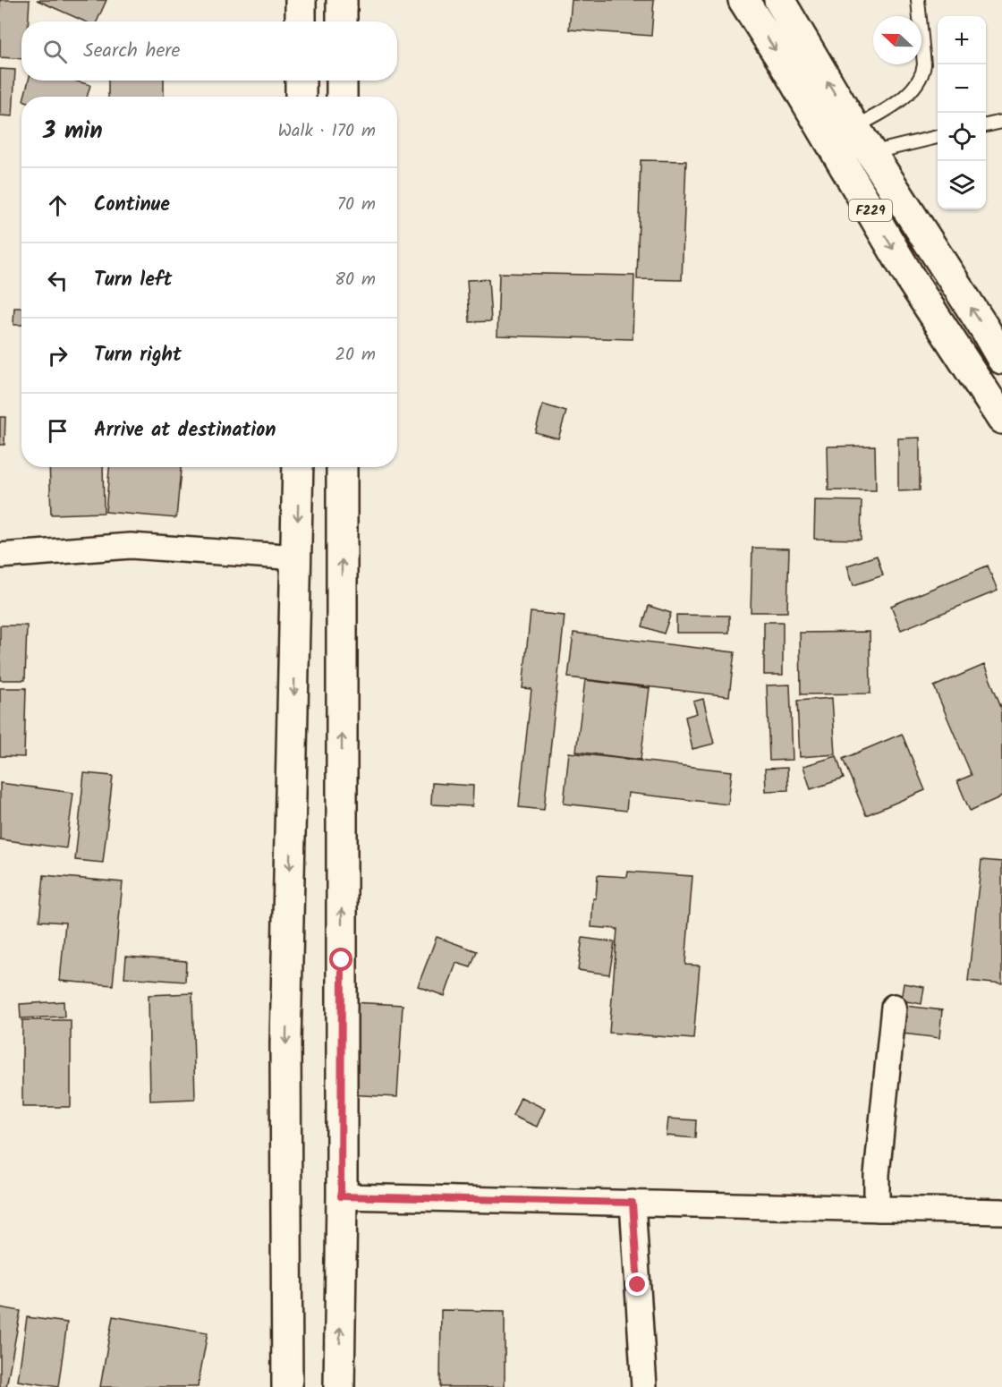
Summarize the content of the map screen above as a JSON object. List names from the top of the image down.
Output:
{
  "streets": {
    "street": ["F229"]
  },
  "north": "left",
  "page": {
    "map_buttons": ["+", "−"],
    "search": "Search here",
    "heading": ["3 min", "Walk · 170 m"],
    "list": [
      ["Continue", "70 m"],
      ["Turn left", "80 m"],
      ["Turn right", "20 m"],
      "Arrive at destination"
    ]
  }
}
